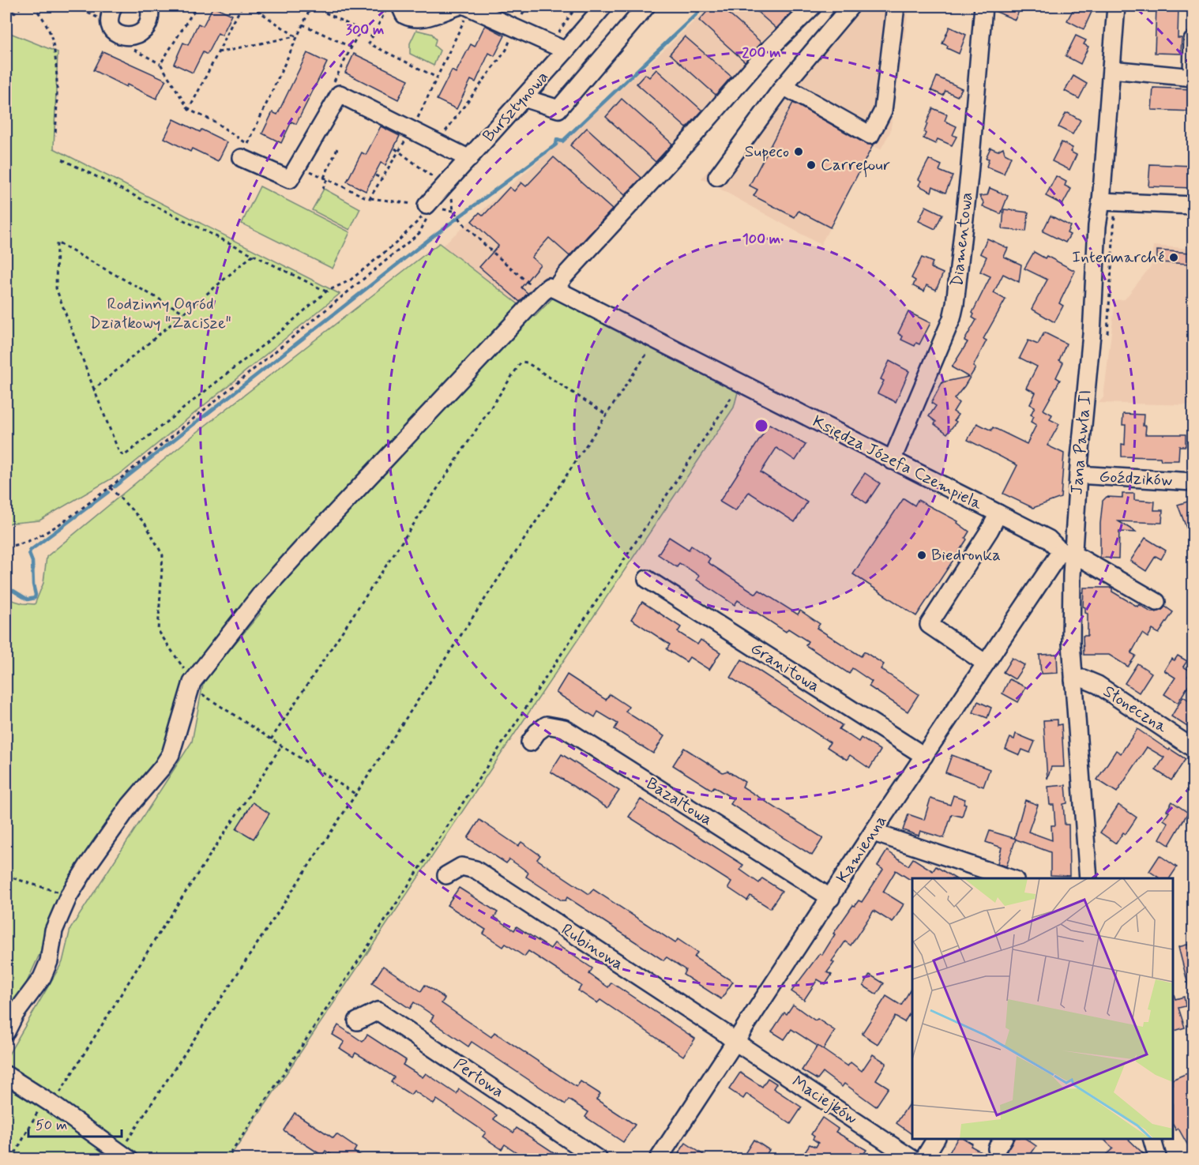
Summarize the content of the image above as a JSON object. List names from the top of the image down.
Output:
{
  "streets": {
    "street": [
      "Bursztynowa",
      "Diamentowa",
      "Jana Pawła II",
      "Księdza Józefa Czempiela",
      "Goździków",
      "Granitowa",
      "Słoneczna",
      "Bazaltowa",
      "Kamienna",
      "Rubinowa",
      "Perłowa",
      "Maciejków"
    ]
  },
  "crossings": [
    ["Diamentowa", "Księdza Józefa Czempiela"],
    ["Jana Pawła II", "Księdza Józefa Czempiela"],
    ["Jana Pawła II", "Goździków"],
    ["Jana Pawła II", "Słoneczna"],
    ["Jana Pawła II", "Kamienna"],
    ["Księdza Józefa Czempiela", "Kamienna"],
    ["Granitowa", "Kamienna"],
    ["Bazaltowa", "Kamienna"],
    ["Kamienna", "Rubinowa"],
    ["Kamienna", "Maciejków"],
    ["Rubinowa", "Maciejków"]
  ],
  "parks": ["Rodzinny Ogród Działkowy \"Zacisze\""],
  "places": [
    "Supeco",
    "Carrefour",
    "Intermarché",
    "Biedronka"
  ],
  "scale_bar": "50 m",
  "rings": ["300 m", "200 m", "100 m"]
}
